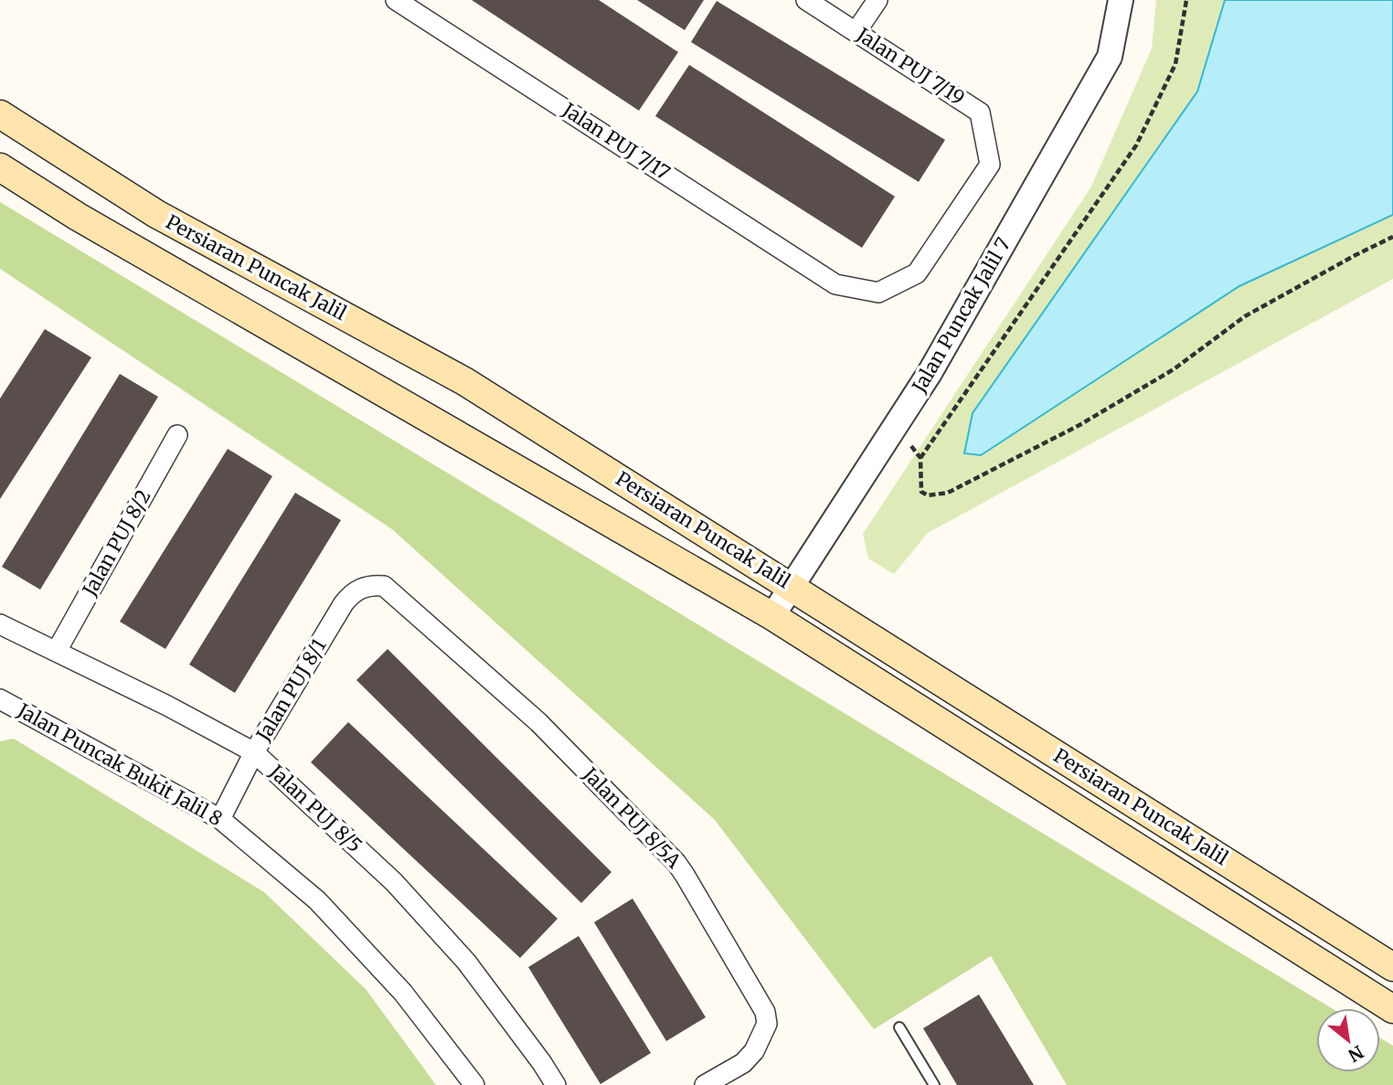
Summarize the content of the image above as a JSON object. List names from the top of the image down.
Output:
{
  "streets": {
    "main road": ["Persiaran Puncak Jalil"],
    "street": [
      "Jalan PUJ 7/19",
      "Jalan PUJ 7/17",
      "Jalan Puncak Jalil 7",
      "Jalan PUJ 8/2",
      "Jalan PUJ 8/1",
      "Jalan Puncak Bukit Jalil 8",
      "Jalan PUJ 8/5",
      "Jalan PUJ 8/5A"
    ]
  },
  "crossings": [
    ["Jalan PUJ 7/19", "Jalan PUJ 7/17"],
    ["Persiaran Puncak Jalil", "Jalan Puncak Jalil 7"],
    ["Jalan PUJ 8/2", "Jalan PUJ 8/5"],
    ["Jalan PUJ 8/1", "Jalan Puncak Bukit Jalil 8"],
    ["Jalan PUJ 8/1", "Jalan PUJ 8/5"],
    ["Jalan PUJ 8/1", "Jalan PUJ 8/5A"]
  ],
  "north": "bottom right"
}
